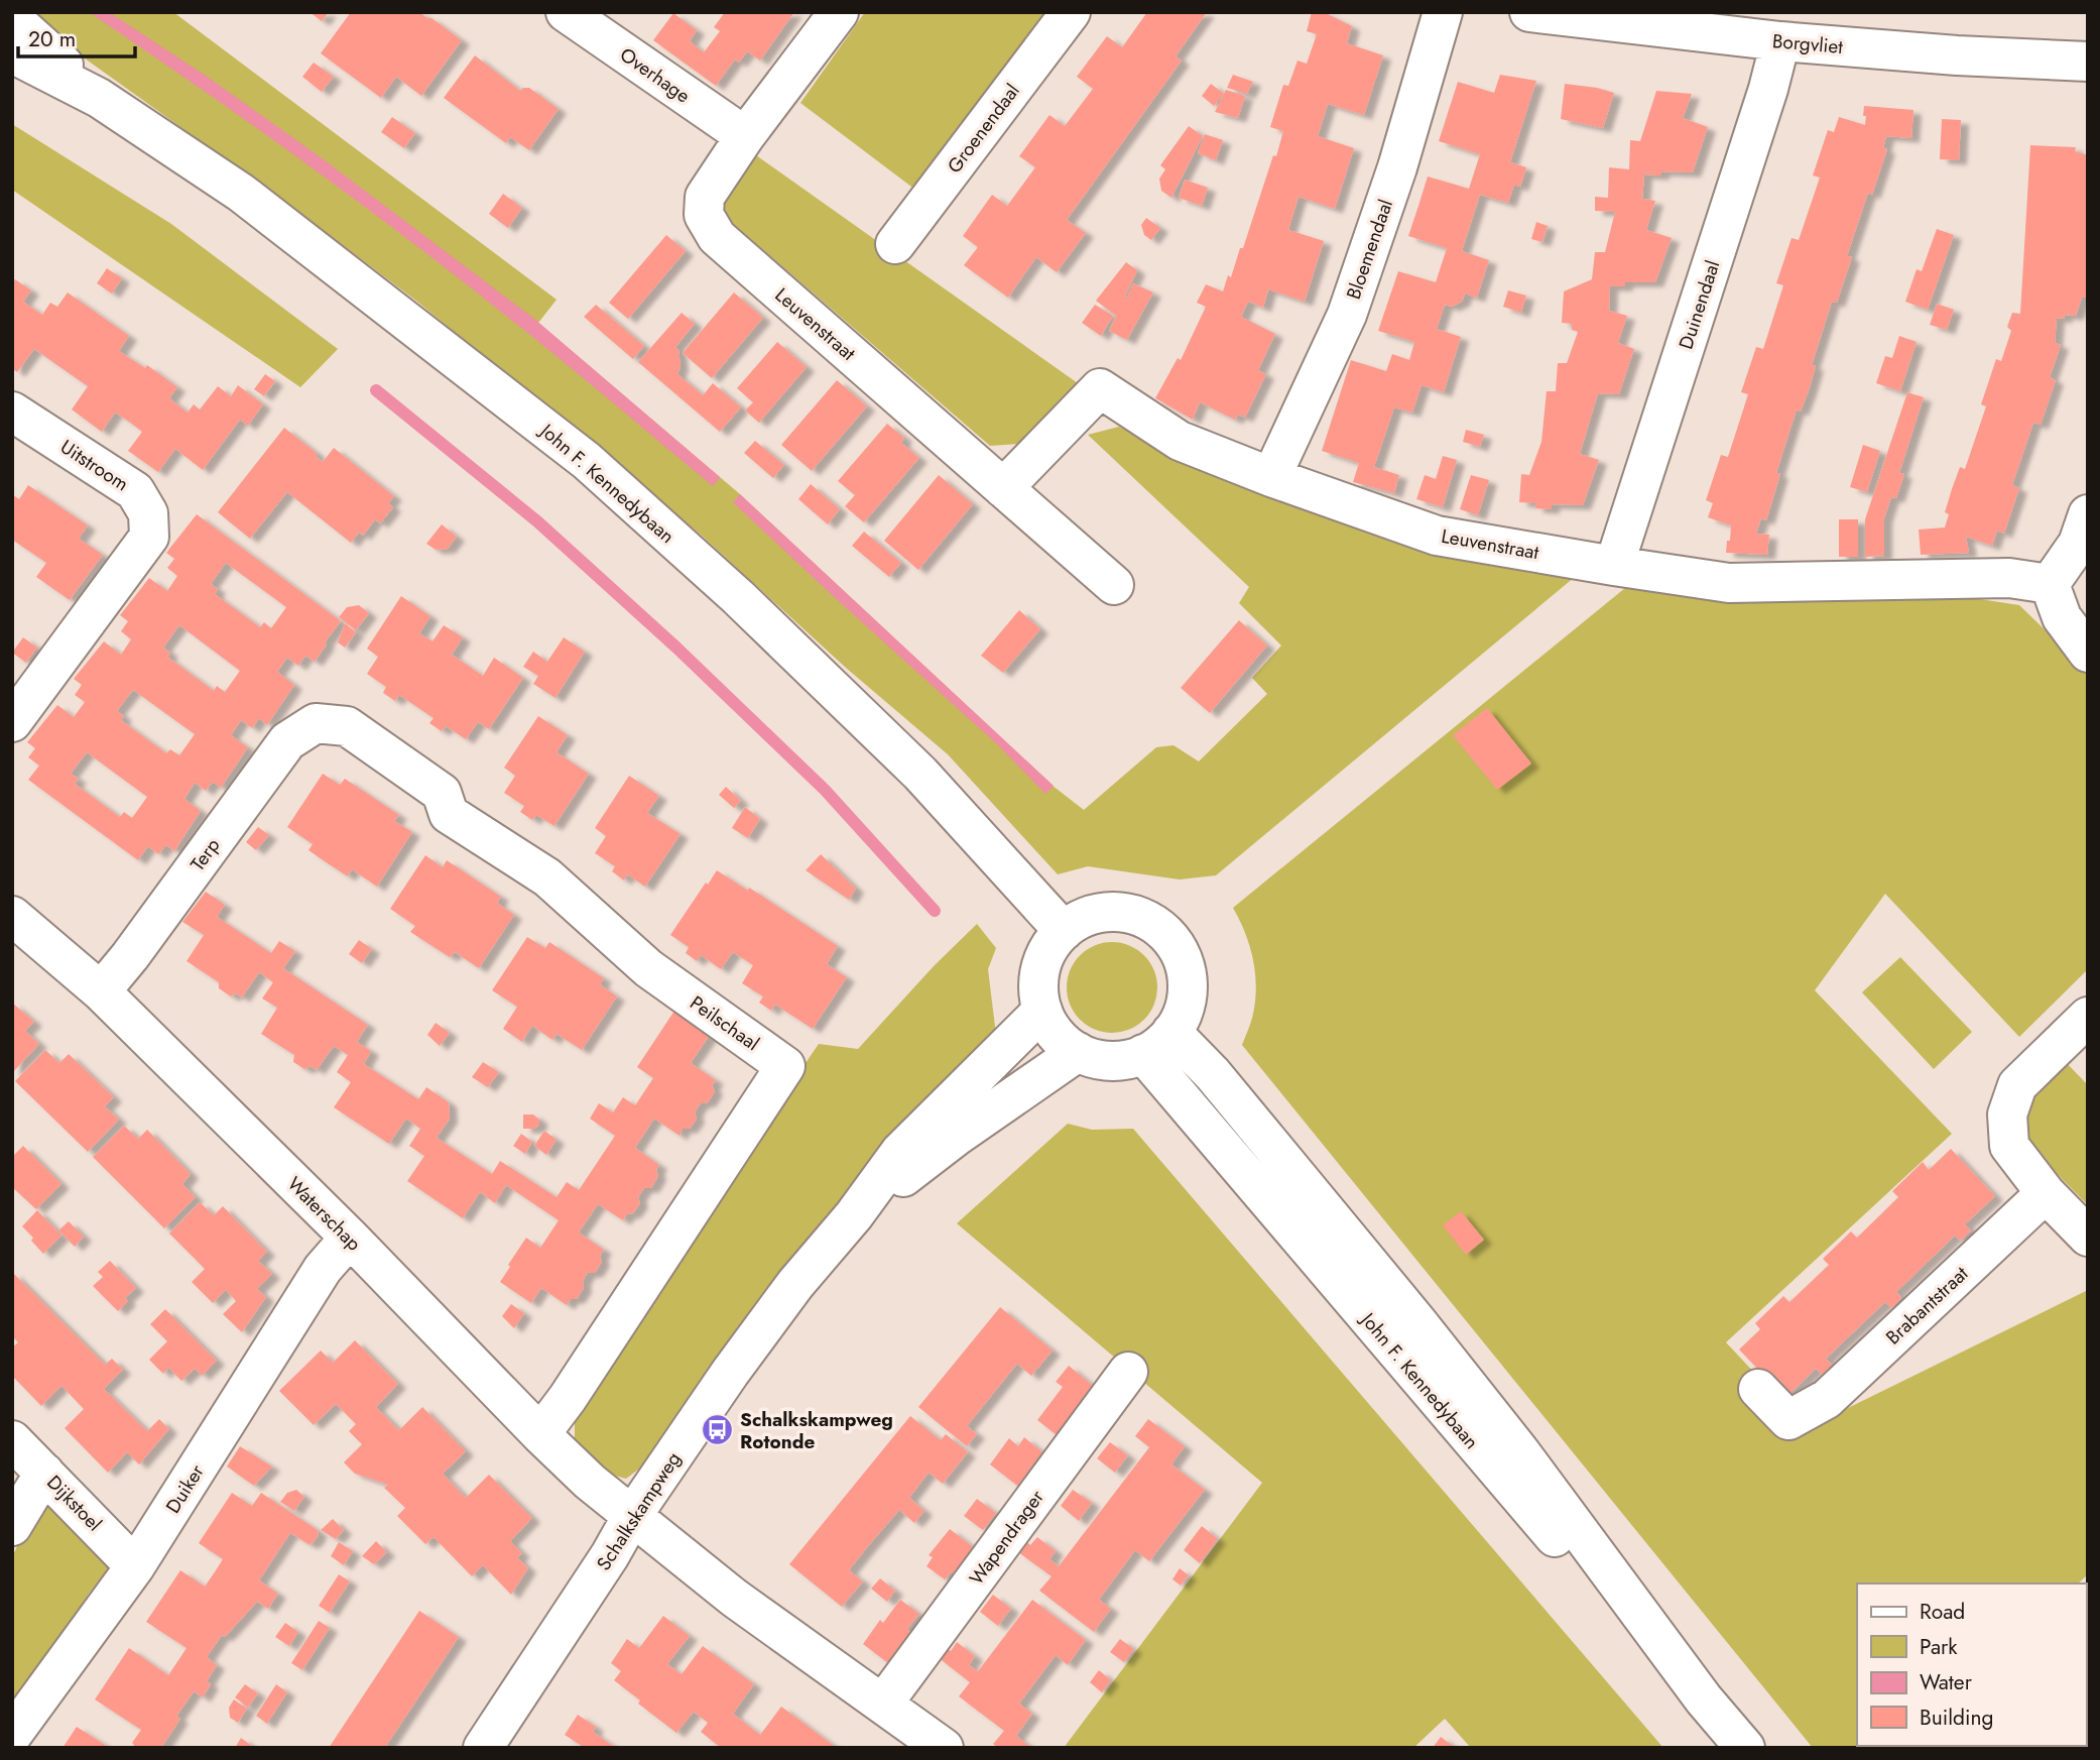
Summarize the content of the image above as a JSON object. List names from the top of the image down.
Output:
{
  "streets": {
    "street": [
      "Borgvliet",
      "Overhage",
      "Groenendaal",
      "Bloemendaal",
      "Duinendaal",
      "Leuvenstraat",
      "Uitstroom",
      "John F. Kennedybaan",
      "Terp",
      "Peilschaal",
      "Waterschap",
      "Brabantstraat",
      "Duiker",
      "Dijkstoel",
      "Schalkskampweg",
      "Wapendrager"
    ]
  },
  "crossings": [
    ["Borgvliet", "Duinendaal"],
    ["Overhage", "Leuvenstraat"],
    ["Bloemendaal", "Leuvenstraat"],
    ["Duinendaal", "Leuvenstraat"],
    ["John F. Kennedybaan", "Schalkskampweg"],
    ["Terp", "Peilschaal"],
    ["Terp", "Waterschap"],
    ["Peilschaal", "Waterschap"],
    ["Waterschap", "Duiker"],
    ["Waterschap", "Schalkskampweg"],
    ["Duiker", "Dijkstoel"]
  ],
  "places": {
    "bus stop": ["Schalkskampweg Rotonde"]
  },
  "legend": [
    "Road",
    "Park",
    "Water",
    "Building"
  ],
  "scale_bar": "20 m"
}
